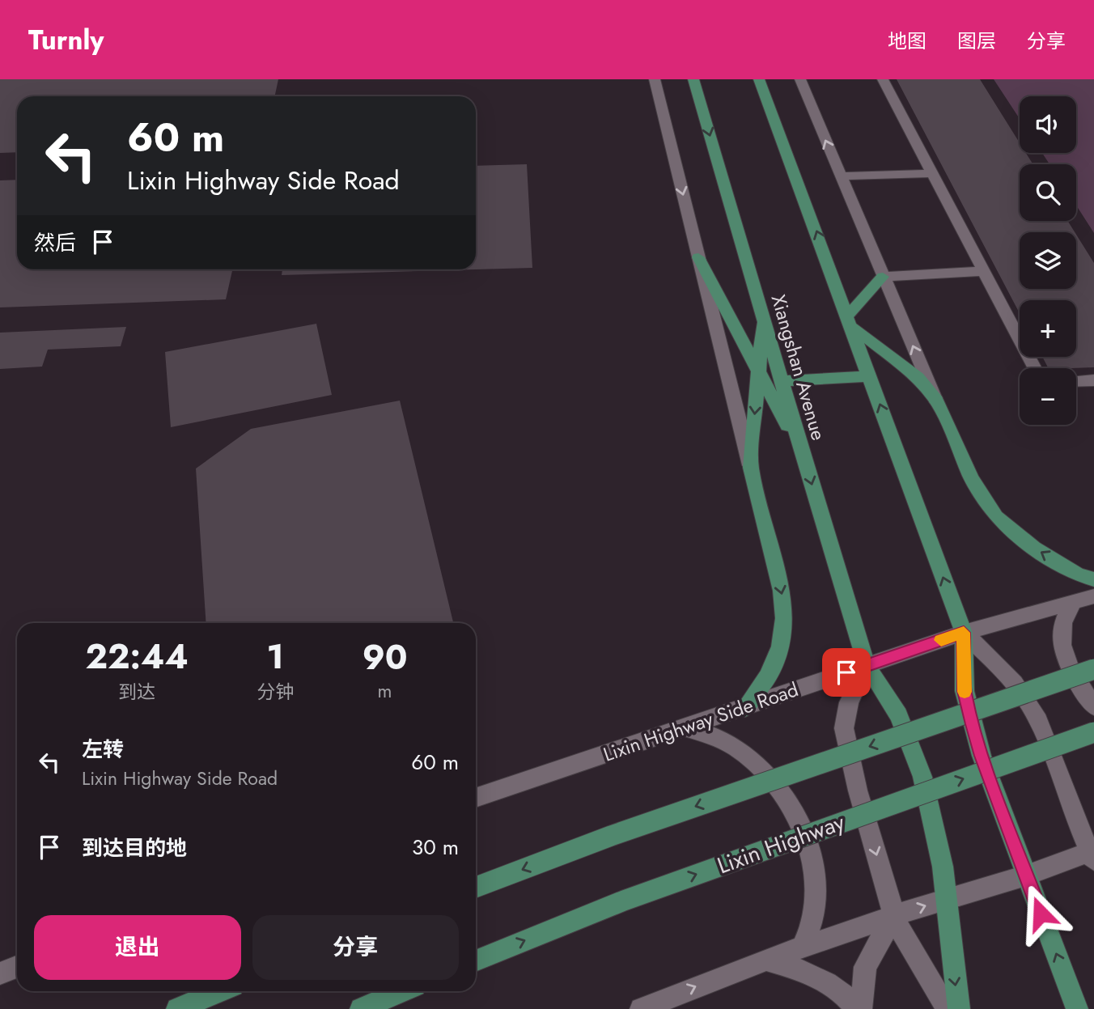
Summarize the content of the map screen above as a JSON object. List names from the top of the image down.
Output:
{
  "streets": {
    "main road": ["Xiangshan Avenue", "Lixin Highway"],
    "street": ["Lixin Highway Side Road"]
  },
  "crossings": [
    ["Xiangshan Avenue", "Lixin Highway Side Road"]
  ],
  "page": {
    "header": "Turnly",
    "nav": ["地图", "图层", "分享"],
    "map_buttons": ["+", "−"],
    "turn": ["60 m", "Lixin Highway Side Road"],
    "then": "然后",
    "eta": [
      "22:44",
      "到达",
      "1",
      "分钟",
      "90",
      "m"
    ],
    "list": [
      {
        "name": "左转",
        "note": "Lixin Highway Side Road",
        "value": "60 m"
      },
      {
        "name": "到达目的地",
        "value": "30 m"
      }
    ],
    "buttons": ["退出", "分享"]
  }
}
